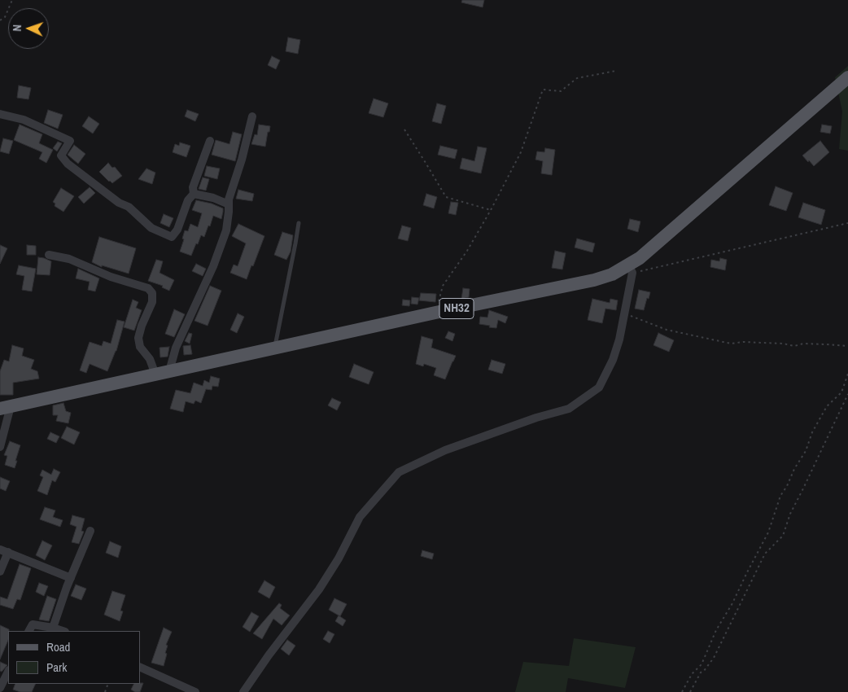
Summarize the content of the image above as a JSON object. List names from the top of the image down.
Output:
{
  "streets": {
    "main road": ["NH32"]
  },
  "legend": ["Road", "Park"],
  "north": "left"
}
